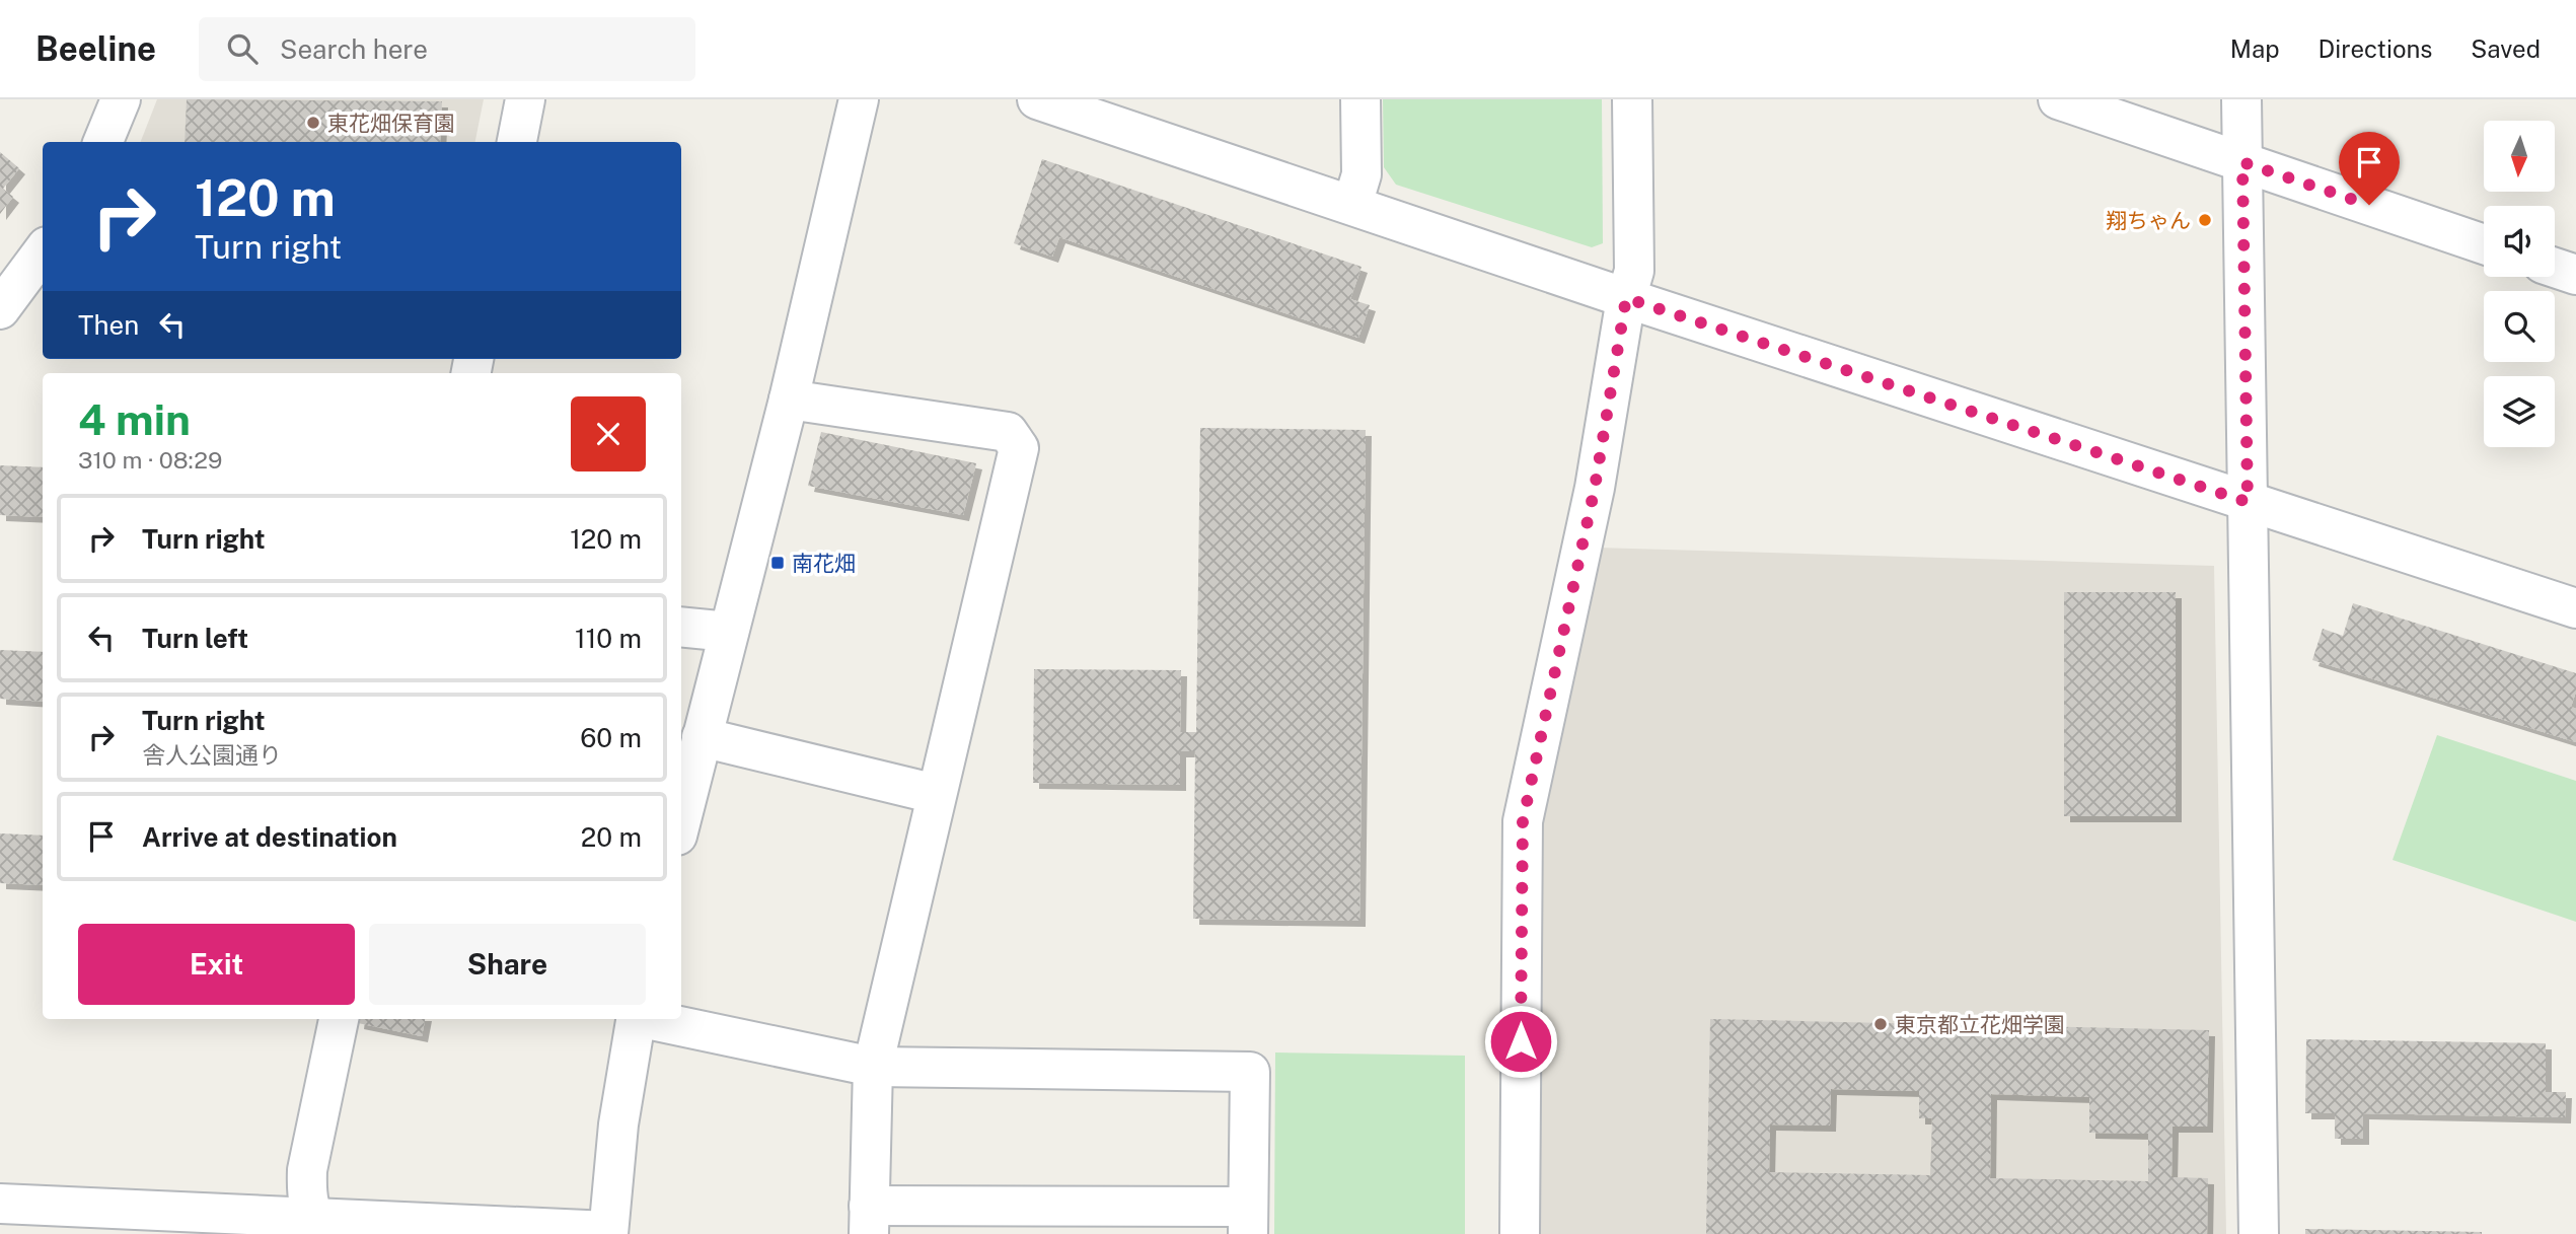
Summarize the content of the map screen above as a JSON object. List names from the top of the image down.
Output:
{
  "places": {
    "other": ["東花畑保育園", "翔ちゃん", "東京都立花畑学園"],
    "transit": ["南花畑"]
  },
  "north": "bottom",
  "page": {
    "header": "Beeline",
    "search": "Search here",
    "nav": ["Map", "Directions", "Saved"],
    "turn": ["120 m", "Turn right"],
    "then": "Then",
    "heading": ["4 min", "310 m · 08:29"],
    "list": [
      {
        "name": "Turn right",
        "value": "120 m"
      },
      {
        "name": "Turn left",
        "value": "110 m"
      },
      {
        "name": "Turn right",
        "note": "舎人公園通り",
        "value": "60 m"
      },
      {
        "name": "Arrive at destination",
        "value": "20 m"
      }
    ],
    "buttons": ["Exit", "Share"]
  }
}
